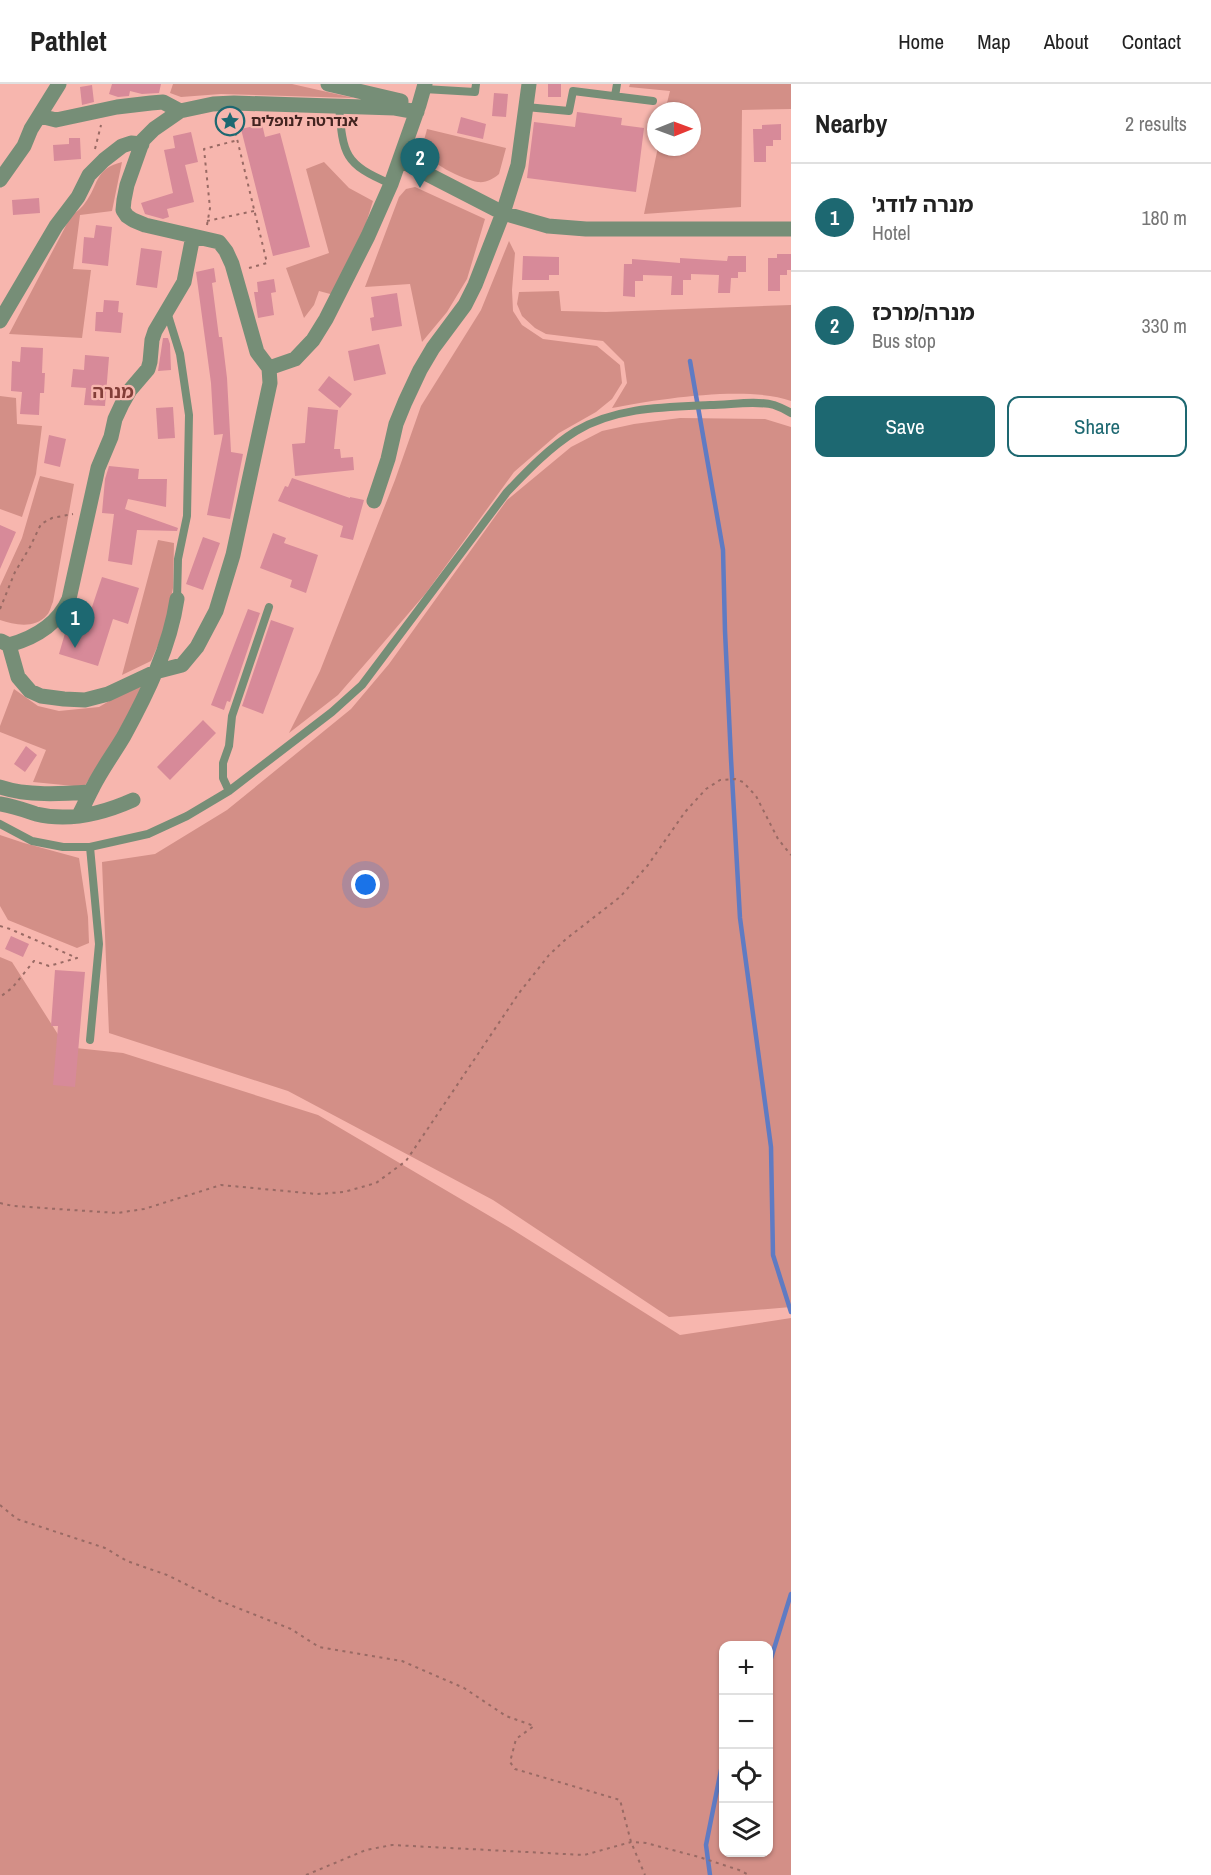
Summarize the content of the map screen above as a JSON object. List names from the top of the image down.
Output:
{
  "districts": ["מנרה"],
  "places": {
    "place": ["אנדרטה לנופלים"]
  },
  "north": "right",
  "page": {
    "header": "Pathlet",
    "nav": [
      "Home",
      "Map",
      "About",
      "Contact"
    ],
    "heading": ["Nearby", "2 results"],
    "pins": ["2", "1"],
    "list": [
      {
        "mark": "1",
        "name": "'מנרה לודג",
        "note": "Hotel",
        "value": "180 m"
      },
      {
        "mark": "2",
        "name": "מנרה/מרכז",
        "note": "Bus stop",
        "value": "330 m"
      }
    ],
    "buttons": ["Save", "Share"],
    "map_buttons": ["+", "−"]
  }
}
